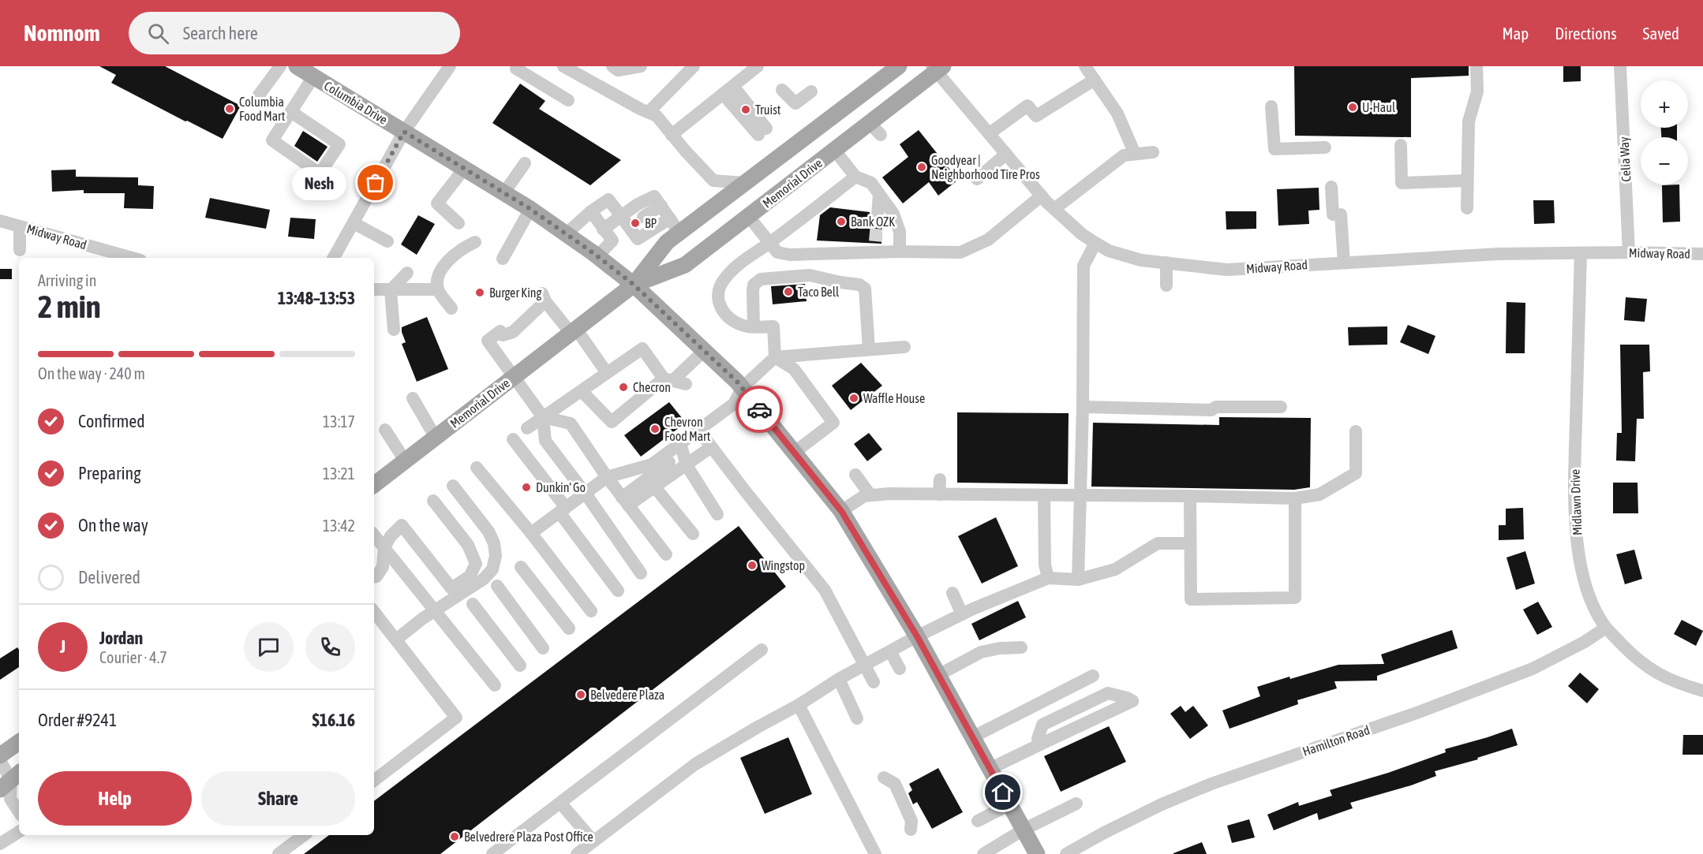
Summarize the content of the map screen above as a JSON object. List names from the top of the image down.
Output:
{
  "streets": {
    "main road": ["Columbia Drive", "Memorial Drive"],
    "street": [
      "Celia Way",
      "Midway Road",
      "Midlawn Drive",
      "Hamilton Road"
    ]
  },
  "crossings": [
    ["Columbia Drive", "Memorial Drive"],
    ["Celia Way", "Midway Road"],
    ["Memorial Drive", "Midway Road"],
    ["Midway Road", "Midlawn Drive"],
    ["Midlawn Drive", "Hamilton Road"]
  ],
  "places": [
    "U-Haul",
    "Columbia Food Mart",
    "Truist",
    "Goodyear | Neighborhood Tire Pros",
    "Nesh",
    "Bank OZK",
    "BP",
    "Taco Bell",
    "Burger King",
    "Checron",
    "Waffle House",
    "Chevron Food Mart",
    "Dunkin' Go",
    "Wingstop",
    "Belvedere Plaza",
    "Belvedrere Plaza Post Office"
  ],
  "page": {
    "header": "Nomnom",
    "search": "Search here",
    "nav": ["Map", "Directions", "Saved"],
    "map_buttons": ["+", "−"],
    "bubble": "Nesh",
    "heading": ["2 min", "Arriving in", "13:48–13:53"],
    "panel": [
      "Jordan",
      "Courier · 4.7",
      "Order #9241",
      "$16.16"
    ],
    "bar": "On the way · 240 m",
    "list": [
      ["Confirmed", "13:17"],
      ["Preparing", "13:21"],
      ["On the way", "13:42"],
      "Delivered"
    ],
    "round": "J",
    "buttons": ["Help", "Share"]
  }
}
